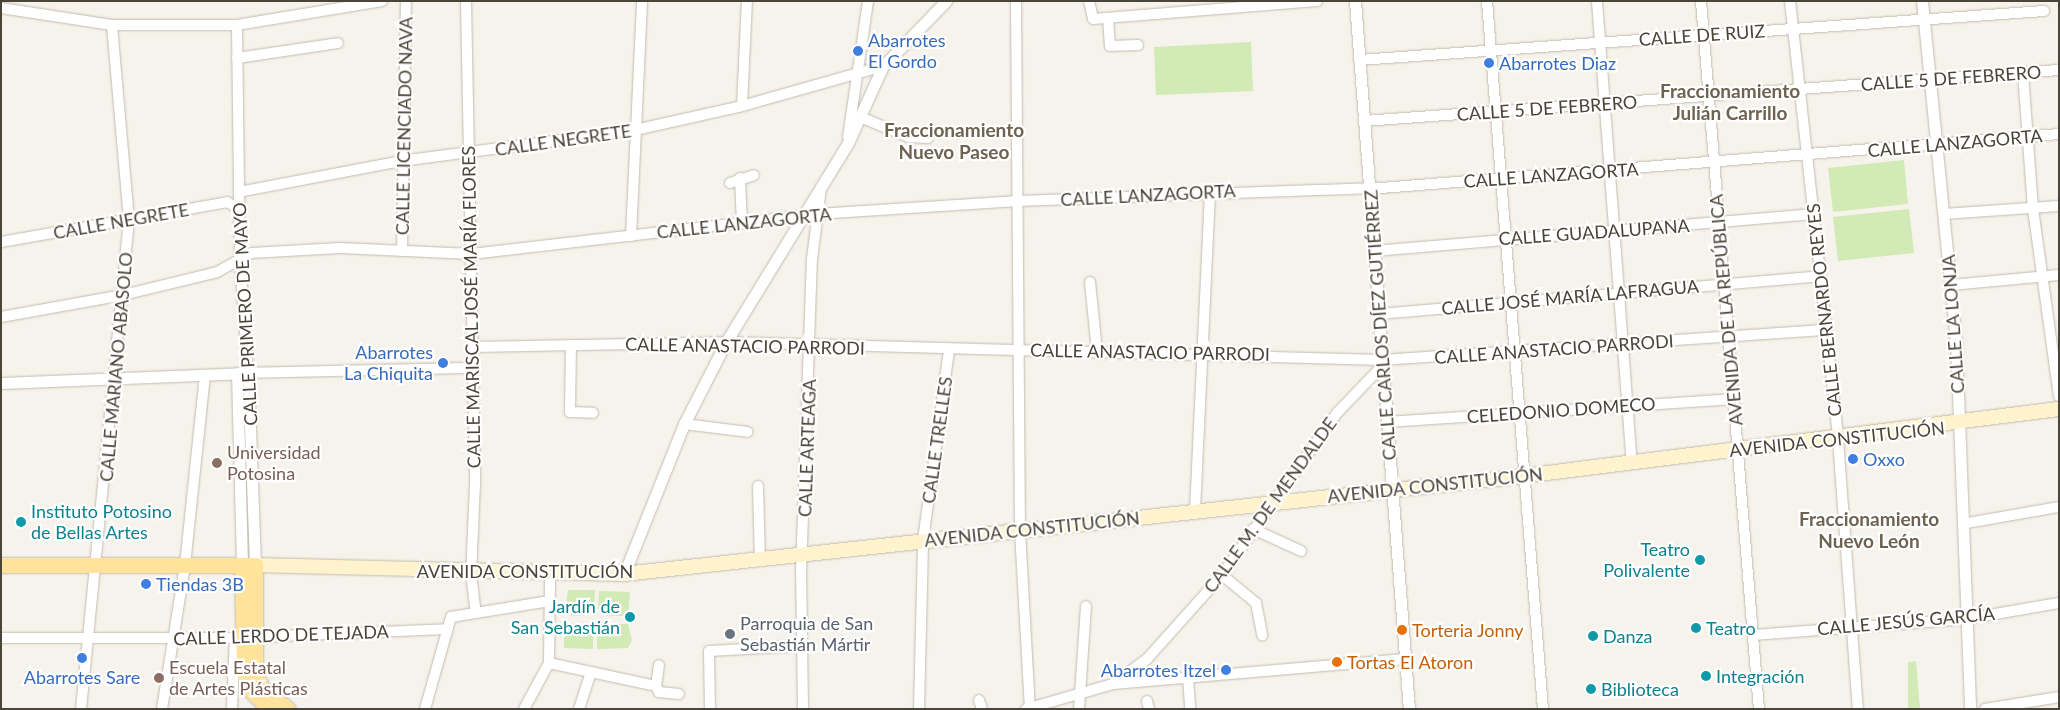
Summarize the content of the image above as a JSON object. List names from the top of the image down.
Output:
{
  "streets": {
    "main road": ["CALLE PRIMERO DE MAYO", "AVENIDA CONSTITUCIÓN"],
    "street": [
      "CALLE DE RUIZ",
      "CALLE 5 DE FEBRERO",
      "CALLE LICENCIADO NAVA",
      "CALLE NEGRETE",
      "CALLE LANZAGORTA",
      "CALLE GUADALUPANA",
      "CALLE JOSÉ MARÍA LAFRAGUA",
      "CALLE MARISCAL JOSÉ MARÍA FLORES",
      "AVENIDA DE LA REPÚBLICA",
      "CALLE BERNARDO REYES",
      "CALLE LA LONJA",
      "CALLE CARLOS DÍEZ GUTIÉRREZ",
      "CALLE ANASTACIO PARRODI",
      "CALLE MARIANO ABASOLO",
      "CELEDONIO DOMECO",
      "CALLE TRELLES",
      "CALLE ARTEAGA",
      "CALLE M. DE MENDALDE",
      "CALLE JESÚS GARCÍA",
      "CALLE LERDO DE TEJADA"
    ]
  },
  "crossings": [
    ["CALLE DE RUIZ", "AVENIDA DE LA REPÚBLICA"],
    ["CALLE DE RUIZ", "CALLE BERNARDO REYES"],
    ["CALLE DE RUIZ", "CALLE LA LONJA"],
    ["CALLE DE RUIZ", "CALLE CARLOS DÍEZ GUTIÉRREZ"],
    ["CALLE 5 DE FEBRERO", "AVENIDA DE LA REPÚBLICA"],
    ["CALLE 5 DE FEBRERO", "CALLE BERNARDO REYES"],
    ["CALLE 5 DE FEBRERO", "CALLE LA LONJA"],
    ["CALLE 5 DE FEBRERO", "CALLE CARLOS DÍEZ GUTIÉRREZ"],
    ["CALLE LICENCIADO NAVA", "CALLE NEGRETE"],
    ["CALLE LICENCIADO NAVA", "CALLE LANZAGORTA"],
    ["CALLE NEGRETE", "CALLE MARISCAL JOSÉ MARÍA FLORES"],
    ["CALLE NEGRETE", "CALLE PRIMERO DE MAYO"],
    ["CALLE NEGRETE", "CALLE MARIANO ABASOLO"],
    ["CALLE LANZAGORTA", "CALLE MARISCAL JOSÉ MARÍA FLORES"],
    ["CALLE LANZAGORTA", "AVENIDA DE LA REPÚBLICA"],
    ["CALLE LANZAGORTA", "CALLE BERNARDO REYES"],
    ["CALLE LANZAGORTA", "CALLE PRIMERO DE MAYO"],
    ["CALLE LANZAGORTA", "CALLE LA LONJA"],
    ["CALLE LANZAGORTA", "CALLE CARLOS DÍEZ GUTIÉRREZ"],
    ["CALLE LANZAGORTA", "CALLE MARIANO ABASOLO"],
    ["CALLE LANZAGORTA", "CALLE ARTEAGA"],
    ["CALLE GUADALUPANA", "AVENIDA DE LA REPÚBLICA"],
    ["CALLE GUADALUPANA", "CALLE BERNARDO REYES"],
    ["CALLE GUADALUPANA", "CALLE CARLOS DÍEZ GUTIÉRREZ"],
    ["CALLE JOSÉ MARÍA LAFRAGUA", "AVENIDA DE LA REPÚBLICA"],
    ["CALLE JOSÉ MARÍA LAFRAGUA", "CALLE BERNARDO REYES"],
    ["CALLE JOSÉ MARÍA LAFRAGUA", "CALLE CARLOS DÍEZ GUTIÉRREZ"],
    ["CALLE MARISCAL JOSÉ MARÍA FLORES", "CALLE ANASTACIO PARRODI"],
    ["CALLE MARISCAL JOSÉ MARÍA FLORES", "AVENIDA CONSTITUCIÓN"],
    ["AVENIDA DE LA REPÚBLICA", "CALLE ANASTACIO PARRODI"],
    ["AVENIDA DE LA REPÚBLICA", "CELEDONIO DOMECO"],
    ["AVENIDA DE LA REPÚBLICA", "AVENIDA CONSTITUCIÓN"],
    ["AVENIDA DE LA REPÚBLICA", "CALLE JESÚS GARCÍA"],
    ["CALLE BERNARDO REYES", "CALLE ANASTACIO PARRODI"],
    ["CALLE BERNARDO REYES", "AVENIDA CONSTITUCIÓN"],
    ["CALLE BERNARDO REYES", "CALLE JESÚS GARCÍA"],
    ["CALLE PRIMERO DE MAYO", "AVENIDA CONSTITUCIÓN"],
    ["CALLE PRIMERO DE MAYO", "CALLE LERDO DE TEJADA"],
    ["CALLE LA LONJA", "AVENIDA CONSTITUCIÓN"],
    ["CALLE LA LONJA", "CALLE JESÚS GARCÍA"],
    ["CALLE CARLOS DÍEZ GUTIÉRREZ", "CALLE ANASTACIO PARRODI"],
    ["CALLE CARLOS DÍEZ GUTIÉRREZ", "CELEDONIO DOMECO"],
    ["CALLE CARLOS DÍEZ GUTIÉRREZ", "AVENIDA CONSTITUCIÓN"],
    ["CALLE CARLOS DÍEZ GUTIÉRREZ", "CALLE M. DE MENDALDE"],
    ["CALLE ANASTACIO PARRODI", "CALLE TRELLES"],
    ["CALLE ANASTACIO PARRODI", "CALLE ARTEAGA"],
    ["CALLE ANASTACIO PARRODI", "CALLE M. DE MENDALDE"],
    ["CALLE MARIANO ABASOLO", "AVENIDA CONSTITUCIÓN"],
    ["CALLE MARIANO ABASOLO", "CALLE LERDO DE TEJADA"],
    ["AVENIDA CONSTITUCIÓN", "CALLE TRELLES"],
    ["AVENIDA CONSTITUCIÓN", "CALLE ARTEAGA"],
    ["AVENIDA CONSTITUCIÓN", "CALLE M. DE MENDALDE"]
  ],
  "districts": ["Fraccionamiento Julián Carrillo", "Fraccionamiento Nuevo Paseo", "Fraccionamiento Nuevo León"],
  "places": [
    "Abarrotes El Gordo",
    "Abarrotes Diaz",
    "Abarrotes La Chiquita",
    "Oxxo",
    "Universidad Potosina",
    "Instituto Potosino de Bellas Artes",
    "Teatro Polivalente",
    "Tiendas 3B",
    "Jardín de San Sebastián",
    "Teatro",
    "Torteria Jonny",
    "Parroquia de San Sebastián Mártir",
    "Danza",
    "Abarrotes Sare",
    "Tortas El Atoron",
    "Abarrotes Itzel",
    "Integración",
    "Escuela Estatal de Artes Plásticas",
    "Biblioteca"
  ]
}
